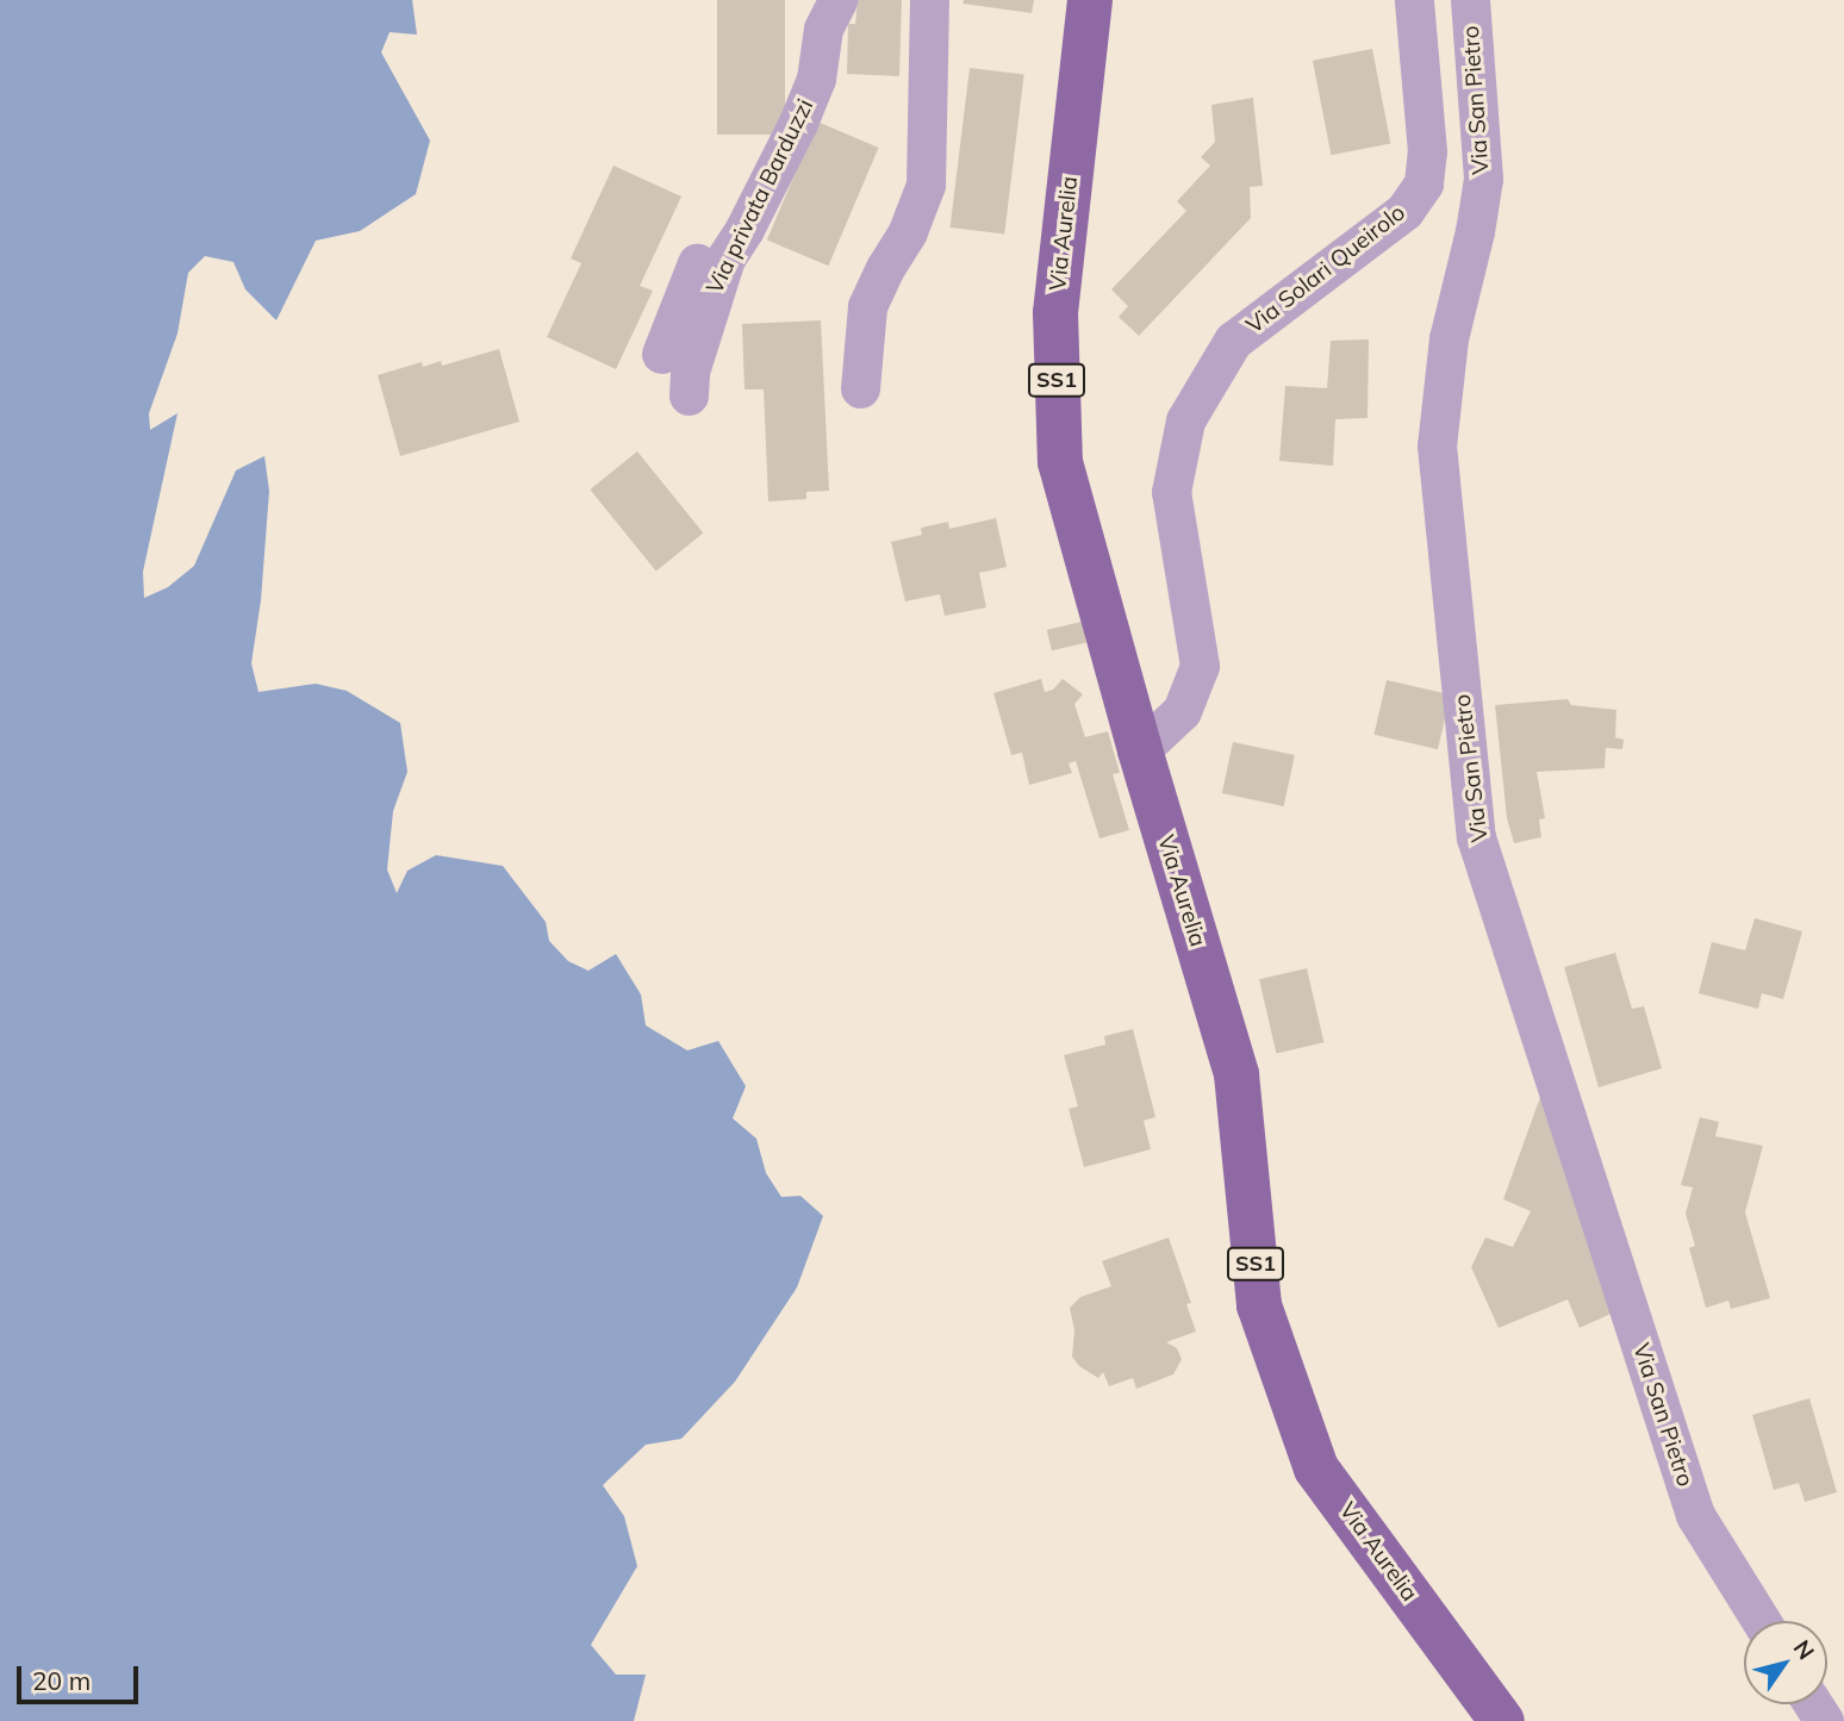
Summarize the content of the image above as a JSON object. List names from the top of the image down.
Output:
{
  "streets": {
    "main road": ["Via Aurelia", "SS1"],
    "street": ["Via San Pietro", "Via privata Barduzzi", "Via Solari Queirolo"]
  },
  "crossings": [
    ["Via Aurelia", "Via Solari Queirolo"]
  ],
  "scale_bar": "20 m",
  "north": "top right"
}
